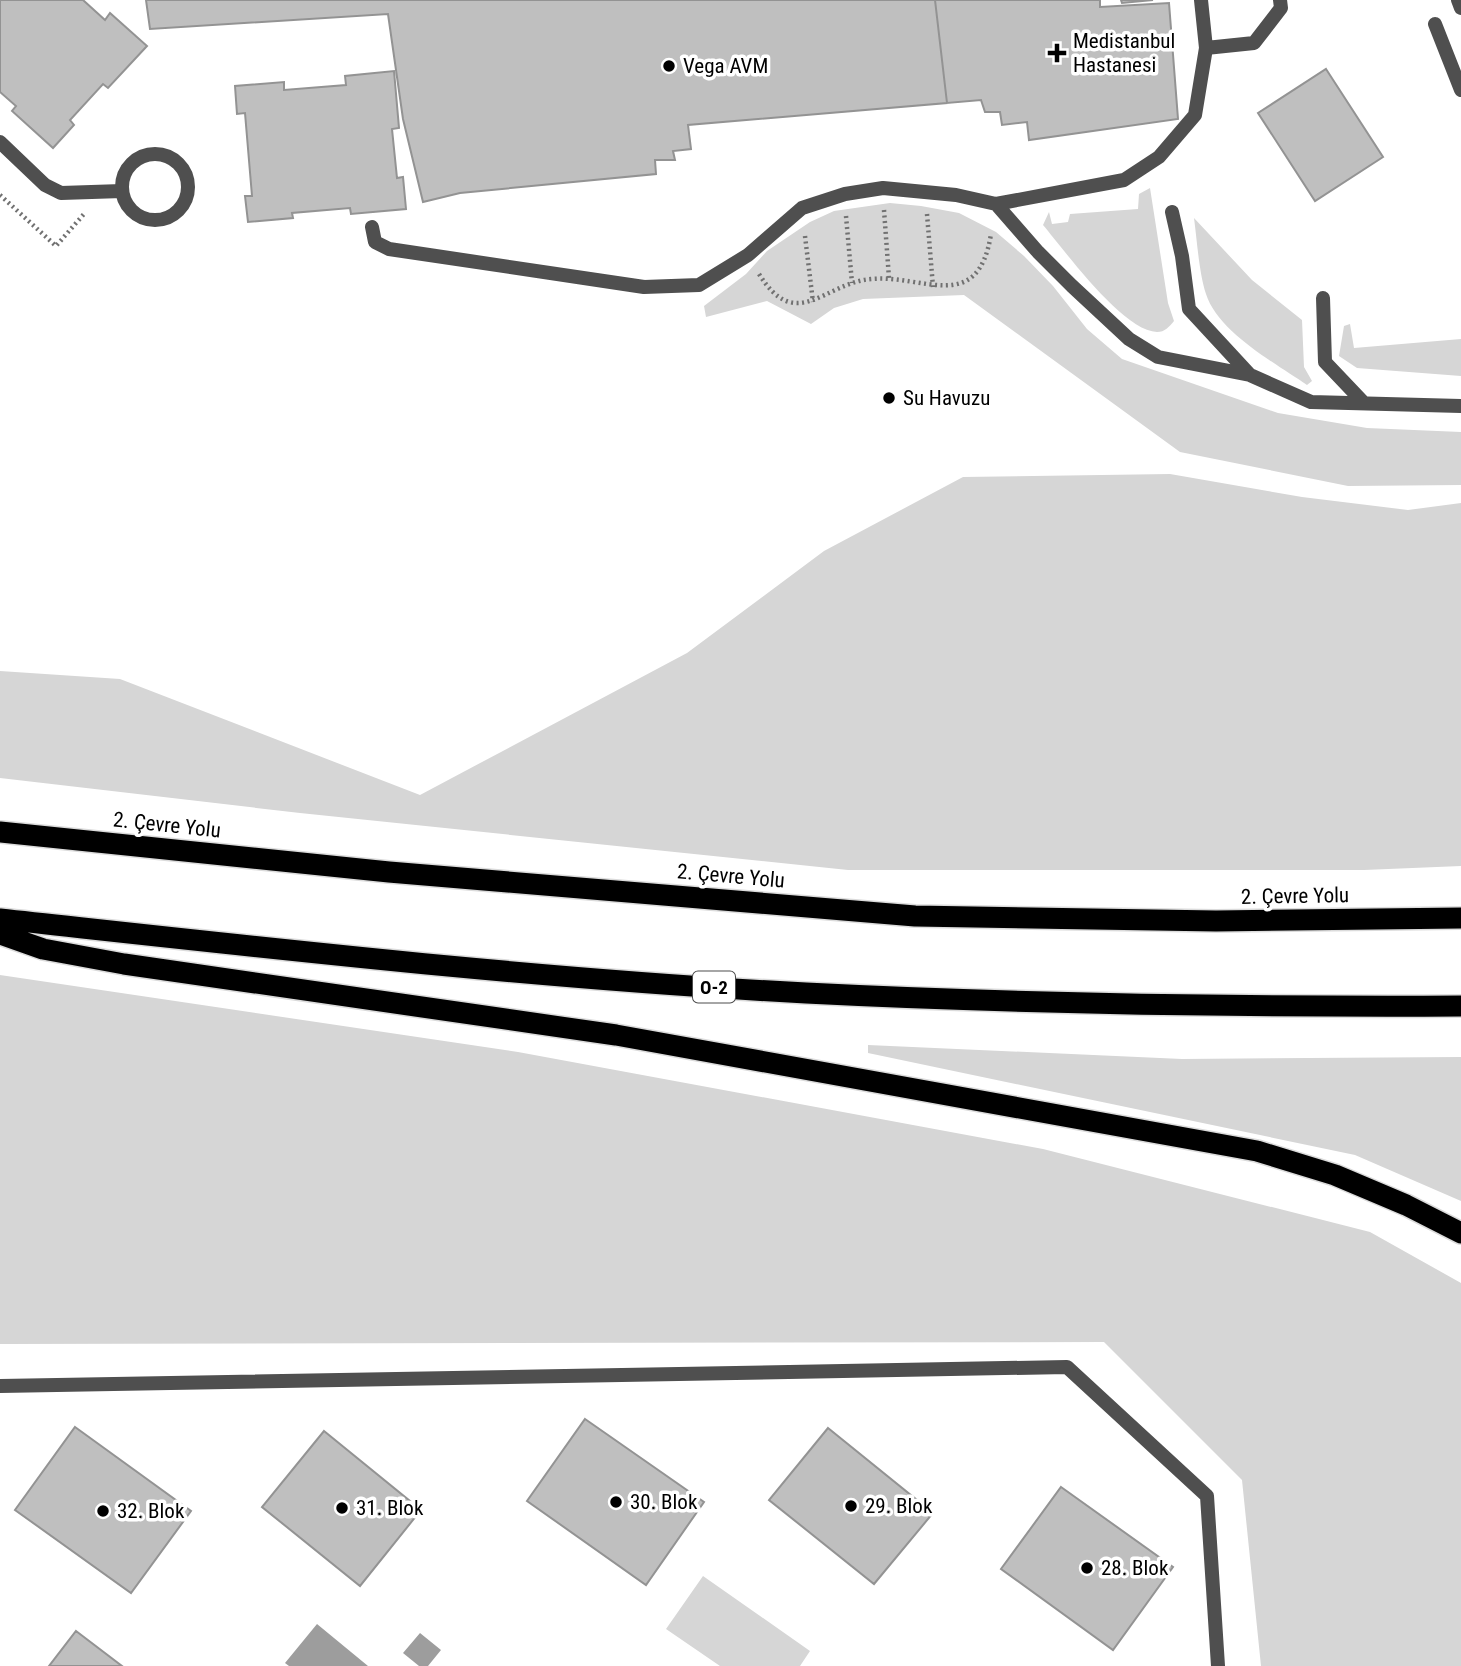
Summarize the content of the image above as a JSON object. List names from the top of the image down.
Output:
{
  "streets": {
    "highway": ["2. Çevre Yolu", "O-2"]
  },
  "places": {
    "health": ["Medistanbul Hastanesi"],
    "other": [
      "Vega AVM",
      "Su Havuzu",
      "30. Blok",
      "29. Blok",
      "31. Blok",
      "32. Blok",
      "28. Blok"
    ]
  }
}
